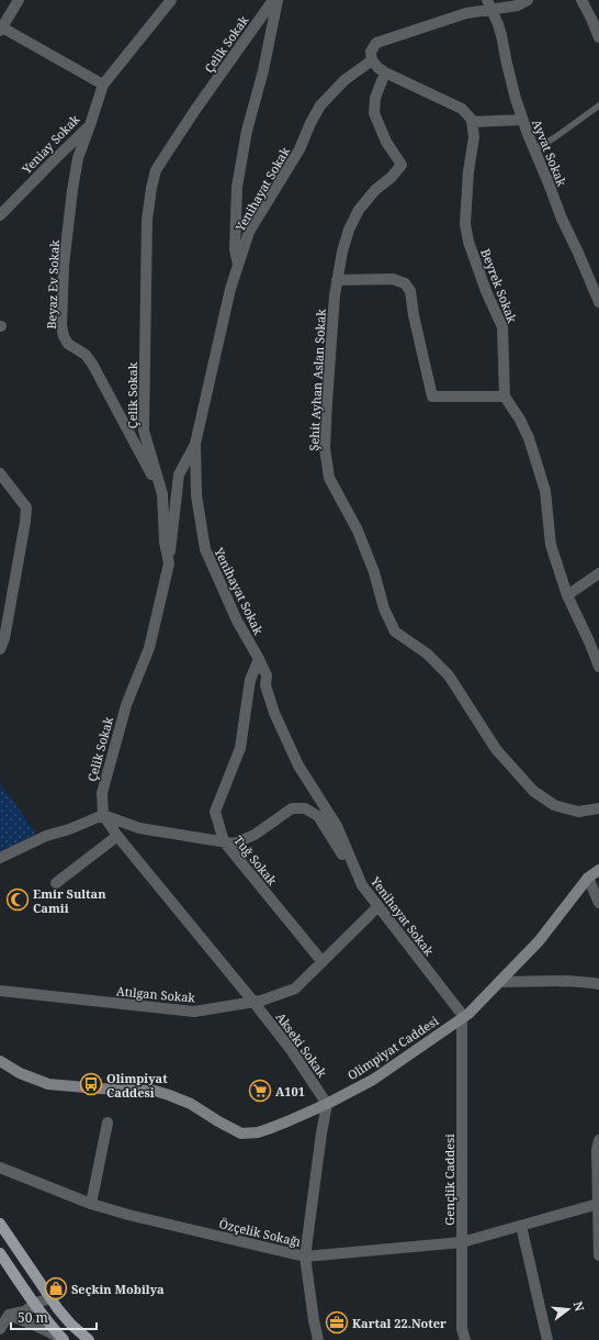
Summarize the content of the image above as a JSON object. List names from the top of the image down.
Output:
{
  "streets": {
    "main road": ["Olimpiyat Caddesi"],
    "street": [
      "Çelik Sokak",
      "Yeniay Sokak",
      "Ayvat Sokak",
      "Yenihayat Sokak",
      "Beyaz Ev Sokak",
      "Beyrek Sokak",
      "Şehit Ayhan Aslan Sokak",
      "Tuğ Sokak",
      "Atılgan Sokak",
      "Akseki Sokak",
      "Gençlik Caddesi",
      "Özçelik Sokağı"
    ]
  },
  "crossings": [
    ["Çelik Sokak", "Beyaz Ev Sokak"],
    ["Çelik Sokak", "Akseki Sokak"],
    ["Yeniay Sokak", "Beyaz Ev Sokak"],
    ["Yenihayat Sokak", "Tuğ Sokak"],
    ["Yenihayat Sokak", "Atılgan Sokak"],
    ["Yenihayat Sokak", "Olimpiyat Caddesi"],
    ["Yenihayat Sokak", "Gençlik Caddesi"],
    ["Tuğ Sokak", "Atılgan Sokak"],
    ["Atılgan Sokak", "Akseki Sokak"],
    ["Akseki Sokak", "Olimpiyat Caddesi"],
    ["Olimpiyat Caddesi", "Gençlik Caddesi"],
    ["Gençlik Caddesi", "Özçelik Sokağı"]
  ],
  "places": {
    "mosque": ["Emir Sultan Camii"],
    "bus stop": ["Oli̇mpi̇yat Caddesi̇"],
    "supermarket": ["A101"],
    "shop": ["Seçkin Mobilya"],
    "office": ["Kartal 22.Noter"]
  },
  "scale_bar": "50 m",
  "north": "right"
}
